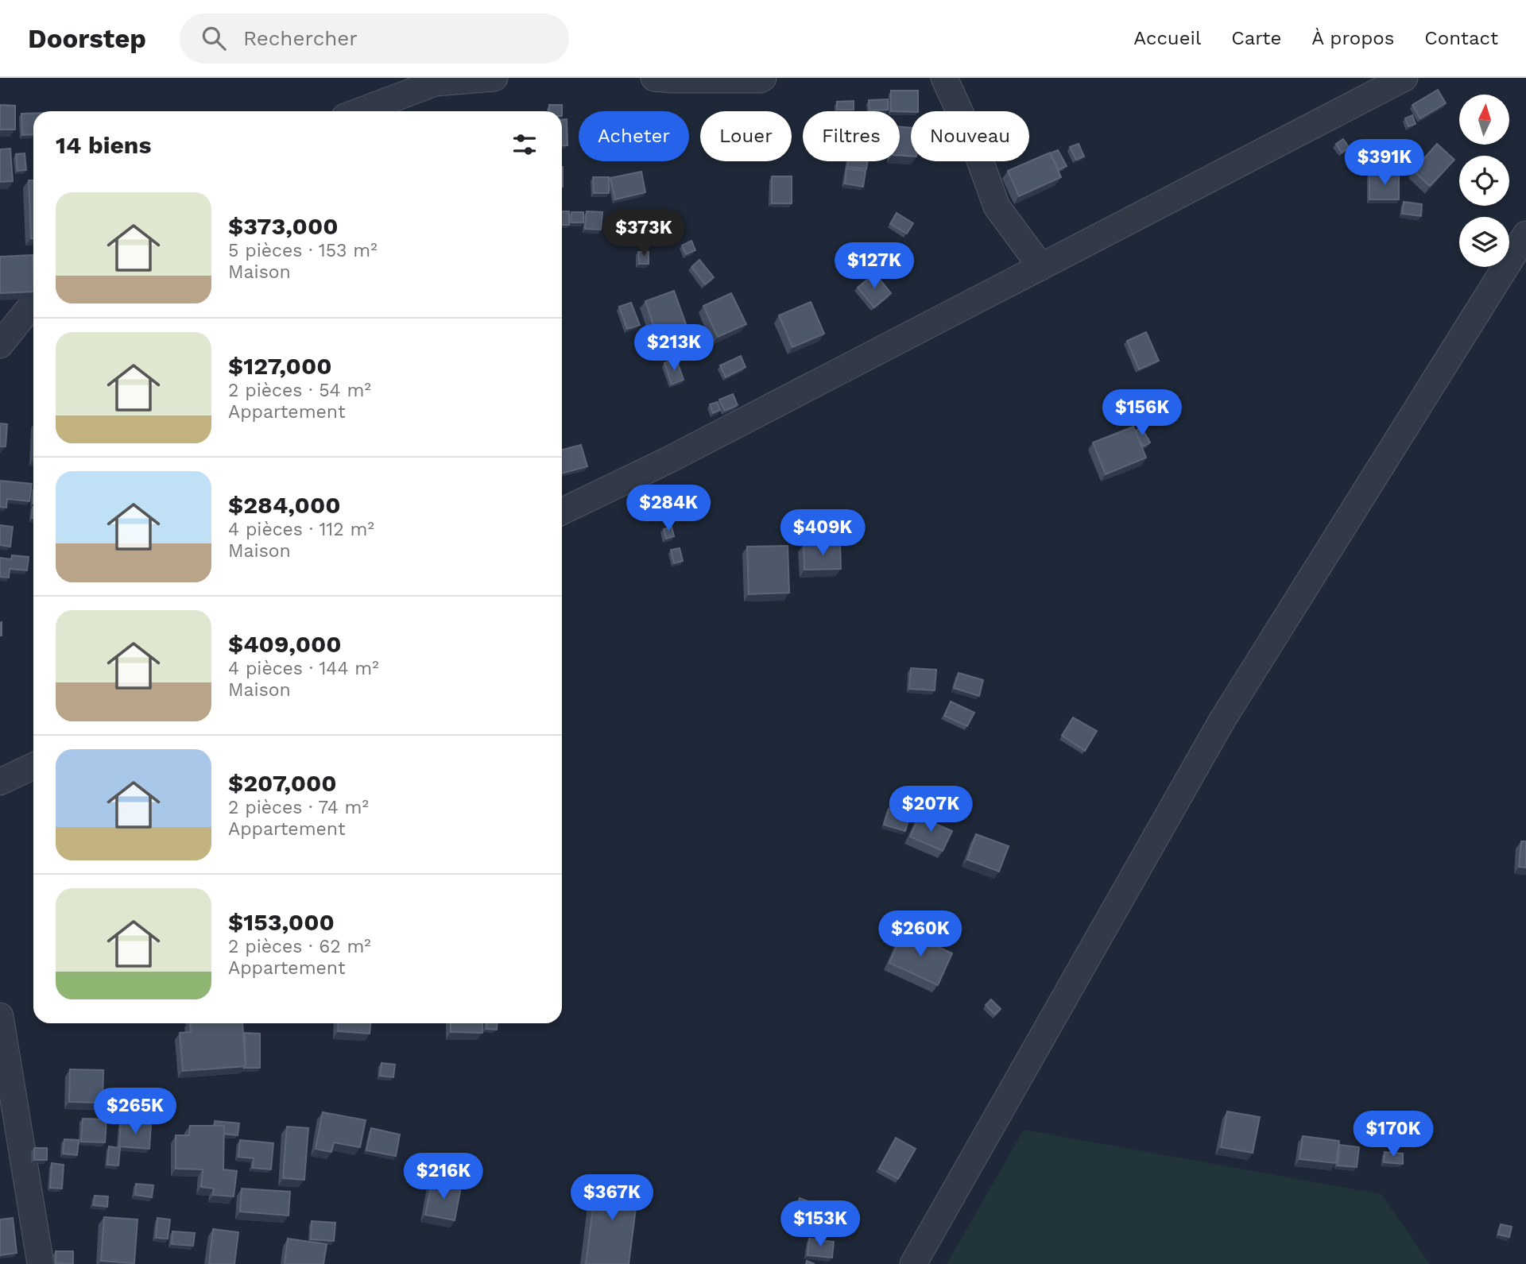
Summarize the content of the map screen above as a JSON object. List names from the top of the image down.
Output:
{
  "north": "top",
  "page": {
    "header": "Doorstep",
    "search": "Rechercher",
    "nav": [
      "Accueil",
      "Carte",
      "À propos",
      "Contact"
    ],
    "chip": [
      "Acheter",
      "Louer",
      "Filtres",
      "Nouveau"
    ],
    "heading": "14 biens",
    "price": [
      "$391K",
      "$373K",
      "$127K",
      "$213K",
      "$156K",
      "$284K",
      "$409K",
      "$207K",
      "$260K",
      "$265K",
      "$170K",
      "$216K",
      "$367K",
      "$153K"
    ],
    "list": [
      {
        "name": "$373,000",
        "note": "5 pièces · 153 m² · Maison"
      },
      {
        "name": "$127,000",
        "note": "2 pièces · 54 m² · Appartement"
      },
      {
        "name": "$284,000",
        "note": "4 pièces · 112 m² · Maison"
      },
      {
        "name": "$409,000",
        "note": "4 pièces · 144 m² · Maison"
      },
      {
        "name": "$207,000",
        "note": "2 pièces · 74 m² · Appartement"
      },
      {
        "name": "$153,000",
        "note": "2 pièces · 62 m² · Appartement"
      }
    ]
  }
}
